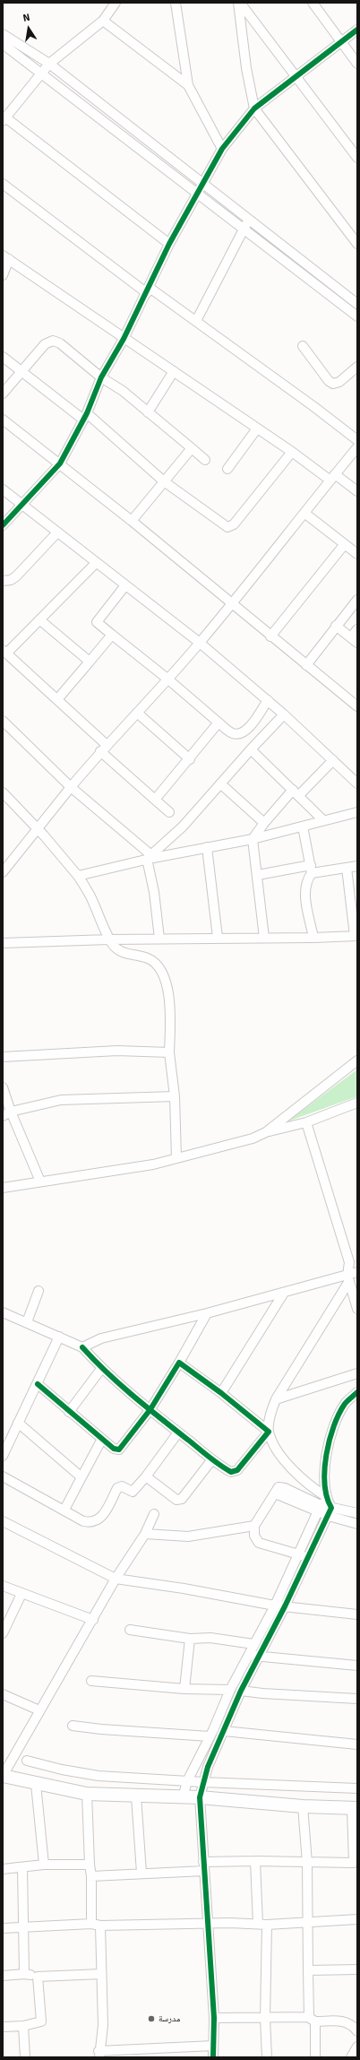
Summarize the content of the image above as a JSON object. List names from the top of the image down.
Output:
{
  "places": ["مدرسة"],
  "north": "top"
}
